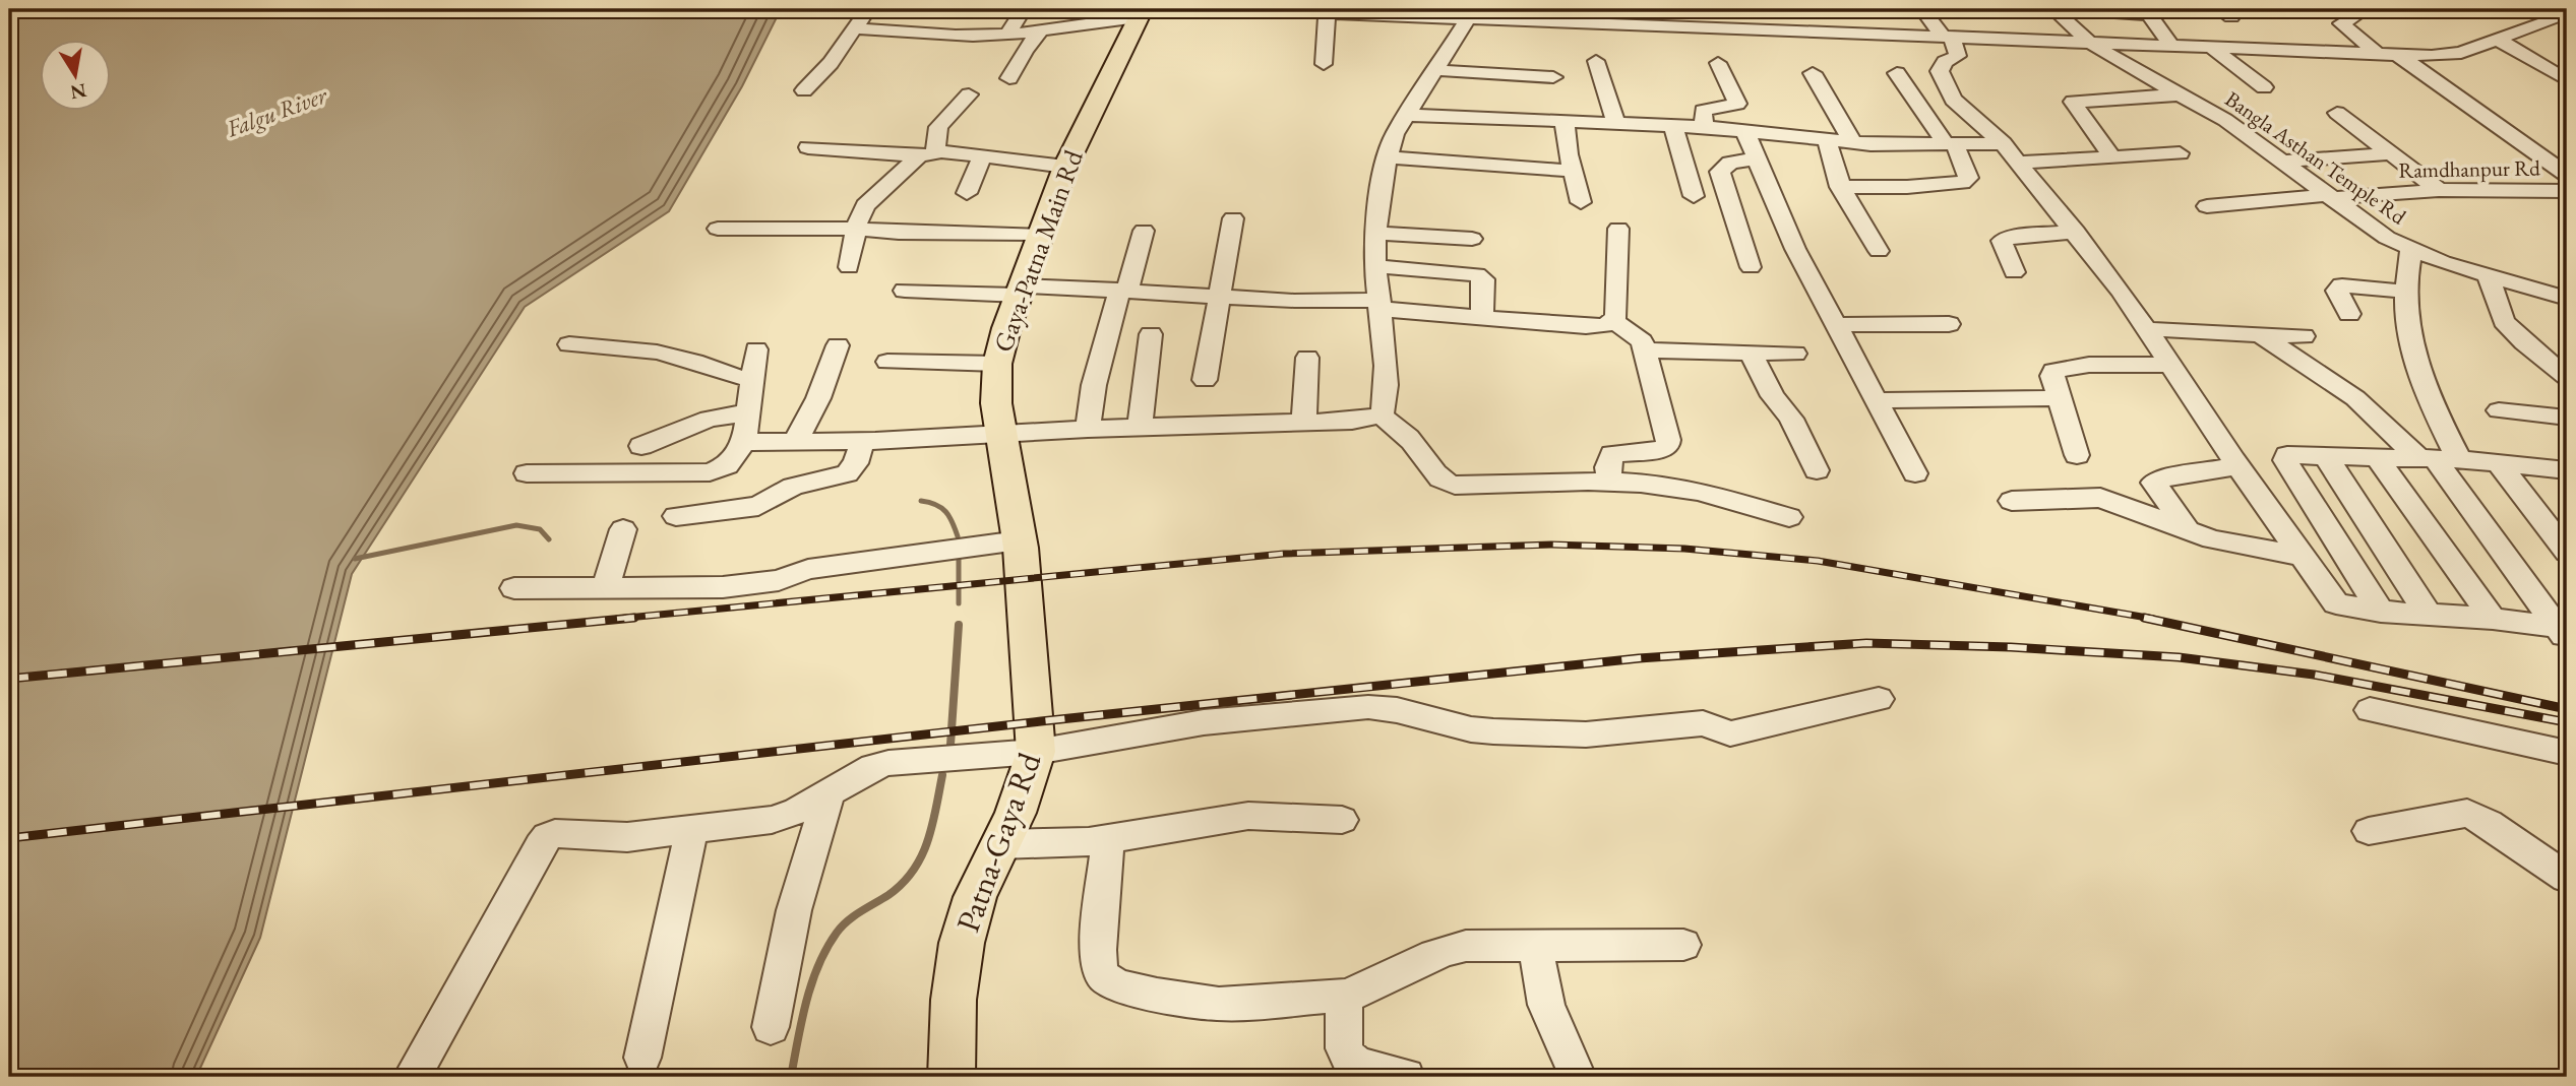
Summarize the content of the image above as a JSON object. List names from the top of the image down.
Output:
{
  "streets": {
    "main road": ["Gaya-Patna Main Rd", "Patna-Gaya Rd"],
    "street": ["Bangla Asthan Temple Rd", "Ramdhanpur Rd"]
  },
  "crossings": [
    ["Bangla Asthan Temple Rd", "Ramdhanpur Rd"],
    ["Gaya-Patna Main Rd", "Patna-Gaya Rd"]
  ],
  "water": ["Falgu River"],
  "north": "bottom"
}
